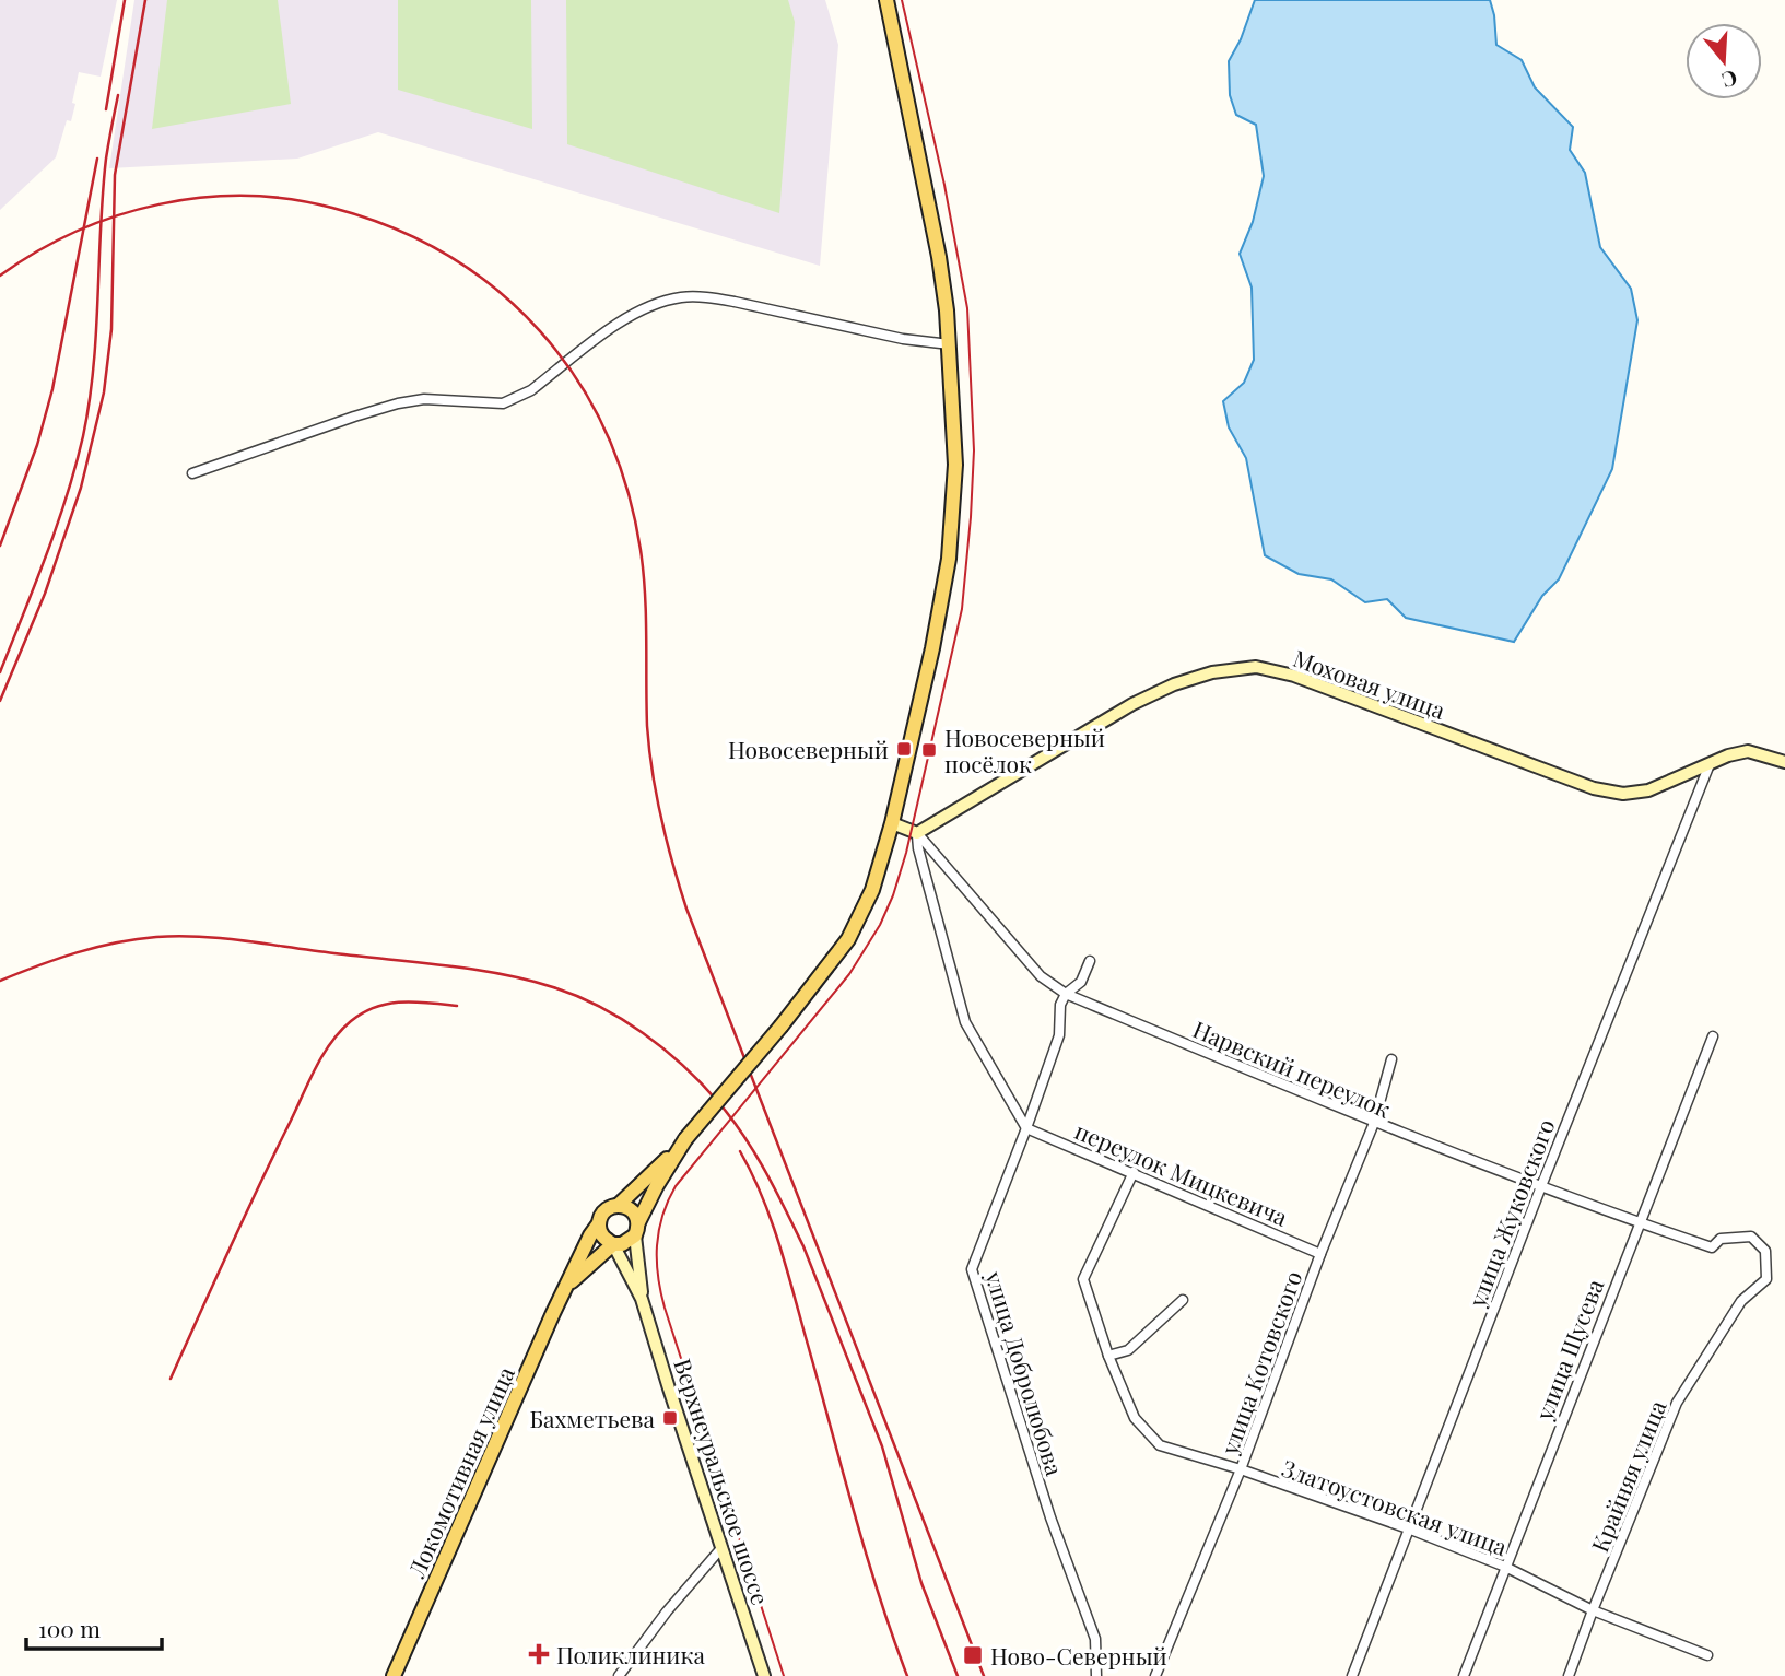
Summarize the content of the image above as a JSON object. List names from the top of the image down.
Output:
{
  "streets": {
    "main road": ["Локомотивная улица"],
    "street": [
      "Моховая улица",
      "Нарвский переулок",
      "переулок Мицкевича",
      "улица Жуковского",
      "улица Щусева",
      "улица Котовского",
      "улица Добролюбова",
      "Крайняя улица",
      "Верхнеуральское шоссе",
      "Златоустовская улица"
    ]
  },
  "crossings": [
    ["Моховая улица", "Нарвский переулок"],
    ["Моховая улица", "улица Жуковского"],
    ["Нарвский переулок", "улица Жуковского"],
    ["Нарвский переулок", "улица Щусева"],
    ["Нарвский переулок", "улица Котовского"],
    ["Нарвский переулок", "улица Добролюбова"],
    ["Нарвский переулок", "Крайняя улица"],
    ["переулок Мицкевича", "улица Котовского"],
    ["переулок Мицкевича", "улица Добролюбова"],
    ["переулок Мицкевича", "Златоустовская улица"],
    ["улица Жуковского", "Златоустовская улица"],
    ["улица Щусева", "Златоустовская улица"],
    ["улица Котовского", "Златоустовская улица"],
    ["Крайняя улица", "Златоустовская улица"]
  ],
  "places": {
    "transit": [
      "Новосеверный",
      "Новосеверный посёлок",
      "Бахметьева",
      "Ново-Северный"
    ],
    "health": ["Поликлиника"]
  },
  "scale_bar": "100 m",
  "north": "bottom"
}
